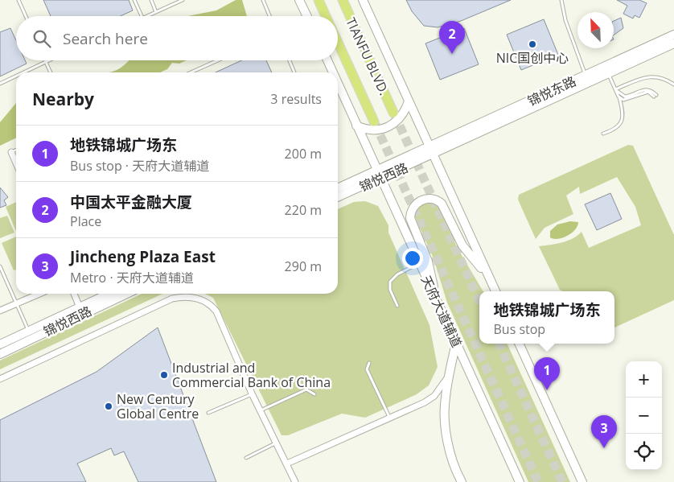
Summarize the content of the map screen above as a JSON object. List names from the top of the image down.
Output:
{
  "streets": {
    "main road": ["TIANFU BLVD."],
    "street": ["锦悦东路", "锦悦西路", "天府大道辅道"]
  },
  "crossings": [
    ["锦悦东路", "锦悦西路"],
    ["锦悦西路", "天府大道辅道"]
  ],
  "places": ["NIC国创中心", "Industrial and Commercial Bank of China", "New Century Global Centre"],
  "north": "top left",
  "page": {
    "search": "Search here",
    "pins": ["2", "1", "3"],
    "heading": ["Nearby", "3 results"],
    "list": [
      {
        "mark": "1",
        "name": "地铁锦城广场东",
        "note": "Bus stop · 天府大道辅道",
        "value": "200 m"
      },
      {
        "mark": "2",
        "name": "中国太平金融大厦",
        "note": "Place",
        "value": "220 m"
      },
      {
        "mark": "3",
        "name": "Jincheng Plaza East",
        "note": "Metro · 天府大道辅道",
        "value": "290 m"
      }
    ],
    "popup": ["地铁锦城广场东", "Bus stop"],
    "map_buttons": ["+", "−"]
  }
}
